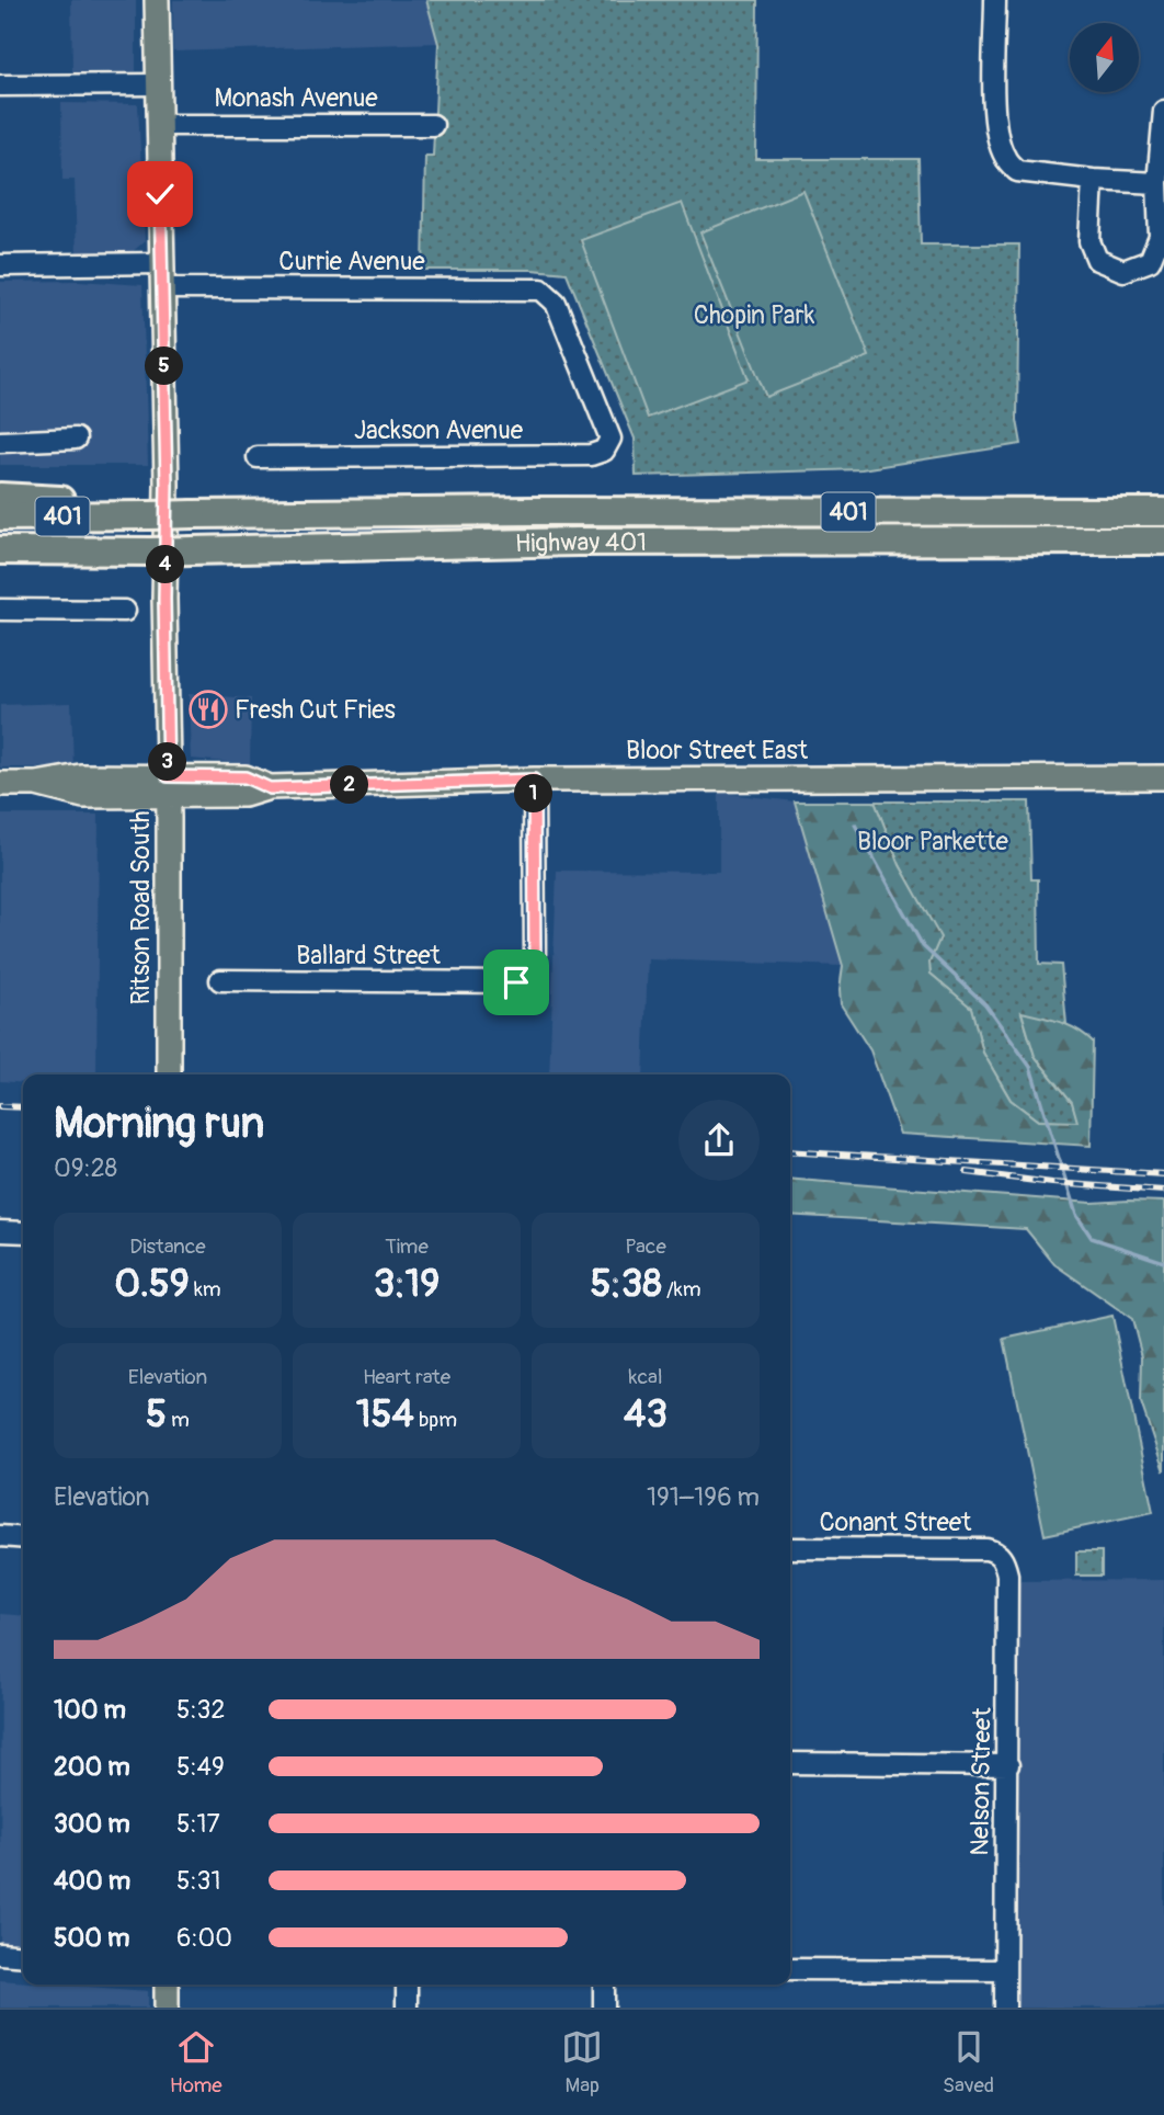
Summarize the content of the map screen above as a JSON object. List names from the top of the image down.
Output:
{
  "streets": {
    "highway": ["401", "Highway 401"],
    "main road": ["Bloor Street East", "Ritson Road South"],
    "street": [
      "Monash Avenue",
      "Currie Avenue",
      "Jackson Avenue",
      "Ballard Street",
      "Conant Street",
      "Nelson Street"
    ]
  },
  "crossings": [
    ["Monash Avenue", "Ritson Road South"],
    ["Currie Avenue", "Jackson Avenue"],
    ["Currie Avenue", "Ritson Road South"],
    ["Bloor Street East", "Ritson Road South"],
    ["Bloor Street East", "Ballard Street"],
    ["Conant Street", "Nelson Street"]
  ],
  "parks": ["Chopin Park", "Bloor Parkette"],
  "places": {
    "restaurant": ["Fresh Cut Fries"]
  },
  "north": "top",
  "page": {
    "pins": [
      "5",
      "4",
      "3",
      "2",
      "1"
    ],
    "heading": ["Morning run", "09:28"],
    "stats": [
      ["Distance", "0.59 km"],
      ["Time", "3:19"],
      ["Pace", "5:38 /km"],
      ["Elevation", "5 m"],
      ["Heart rate", "154 bpm"],
      ["kcal", "43"]
    ],
    "chart": ["Elevation", "191–196 m"],
    "list": [
      {
        "name": "100 m",
        "note": "5:32"
      },
      {
        "name": "200 m",
        "note": "5:49"
      },
      {
        "name": "300 m",
        "note": "5:17"
      },
      {
        "name": "400 m",
        "note": "5:31"
      },
      {
        "name": "500 m",
        "note": "6:00"
      }
    ],
    "tabs": ["Home", "Map", "Saved"]
  }
}
